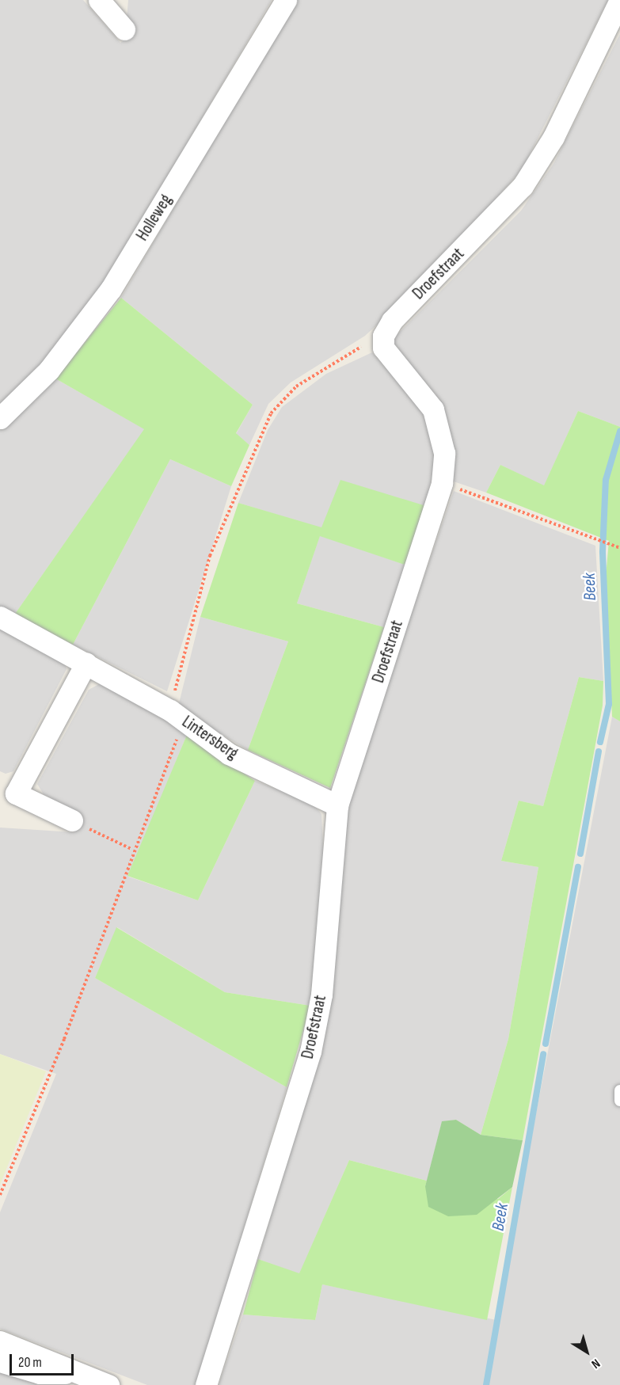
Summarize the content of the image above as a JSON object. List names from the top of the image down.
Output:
{
  "streets": {
    "street": ["Holleweg", "Droefstraat", "Lintersberg"]
  },
  "crossings": [
    ["Droefstraat", "Lintersberg"]
  ],
  "water": ["Beek"],
  "scale_bar": "20 m",
  "north": "bottom right"
}
